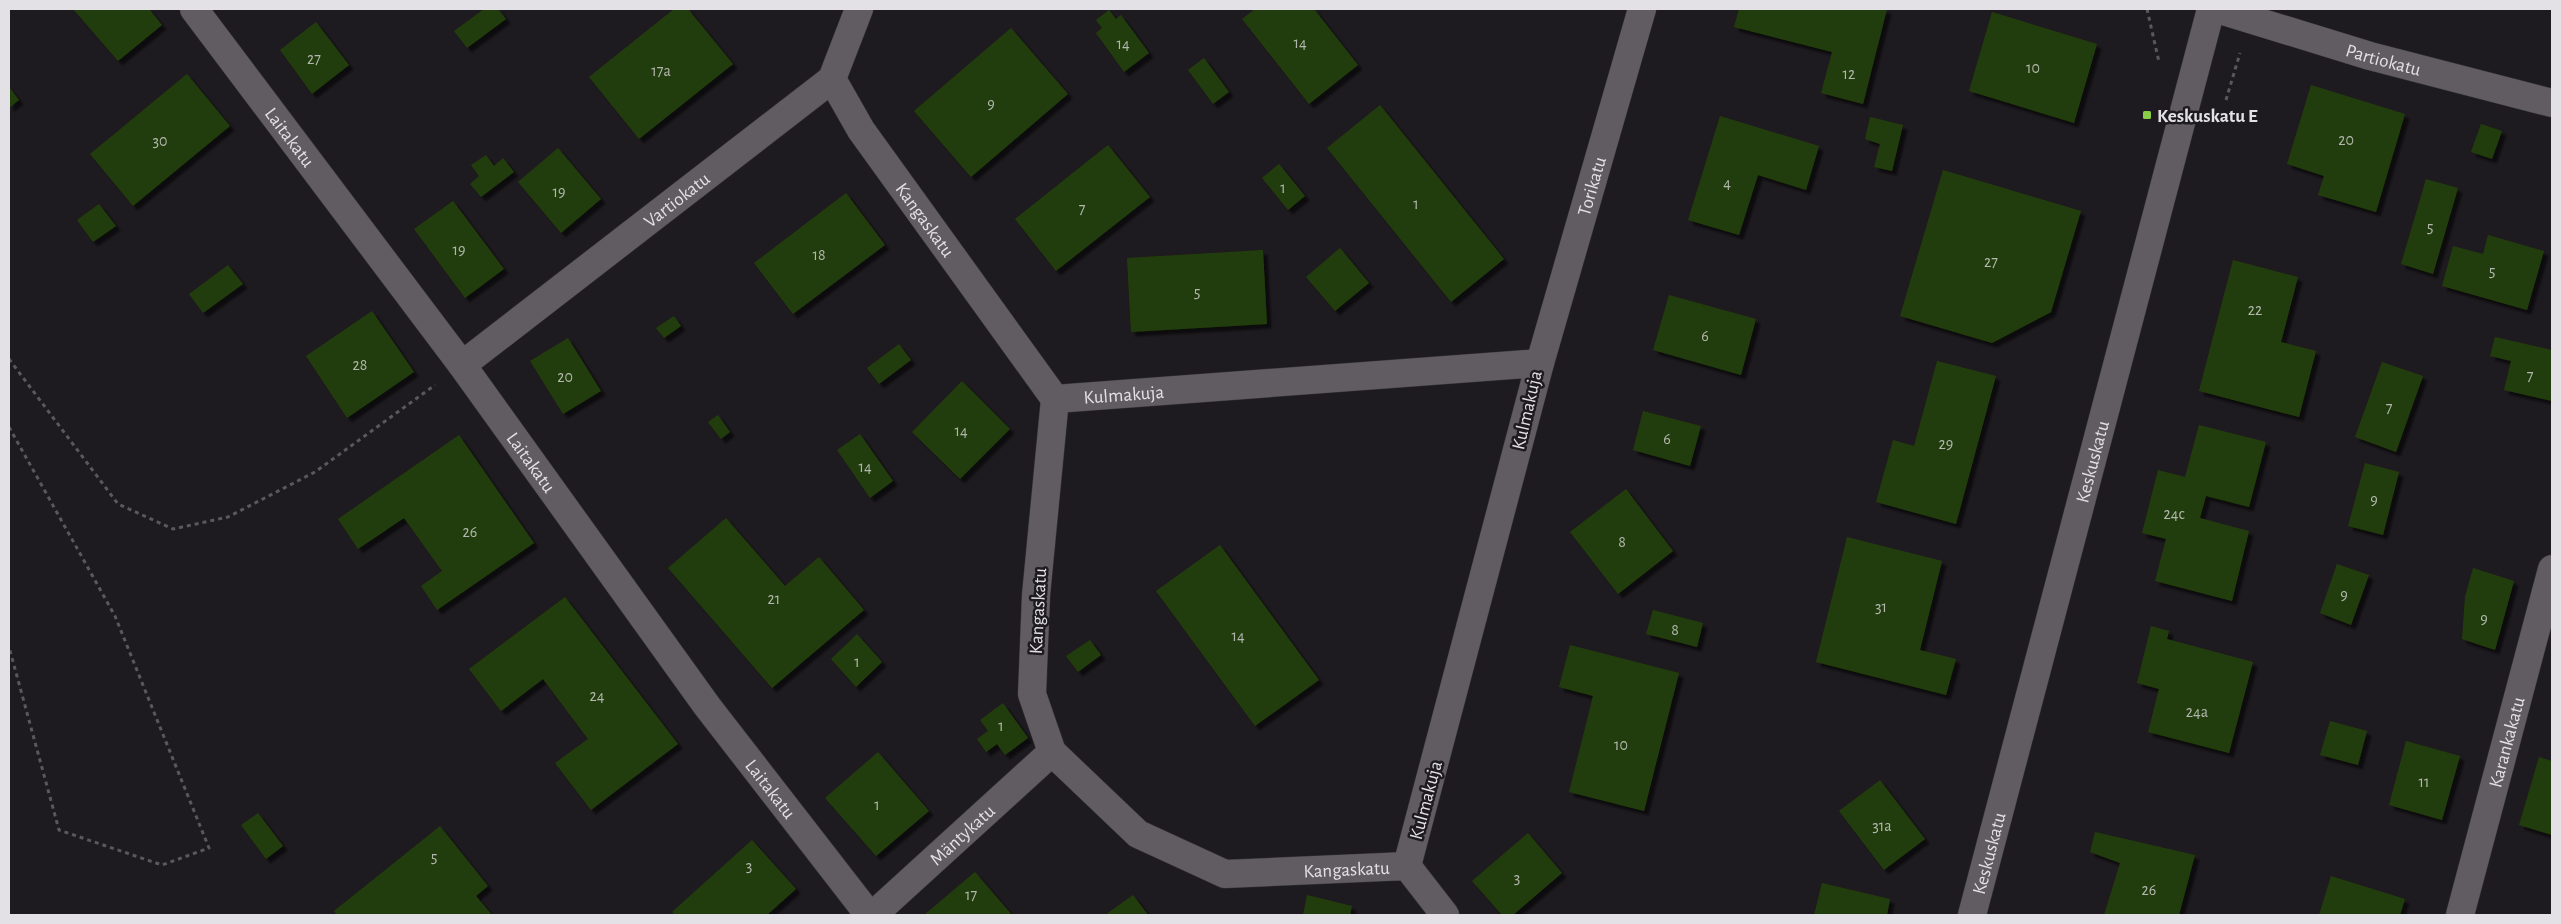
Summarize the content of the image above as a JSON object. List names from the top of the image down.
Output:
{
  "streets": {
    "street": [
      "Partiokatu",
      "Laitakatu",
      "Torikatu",
      "Vartiokatu",
      "Kangaskatu",
      "Kulmakuja",
      "Keskuskatu",
      "Karankakatu",
      "Mäntykatu"
    ]
  },
  "crossings": [
    ["Laitakatu", "Vartiokatu"],
    ["Laitakatu", "Mäntykatu"],
    ["Torikatu", "Kulmakuja"],
    ["Vartiokatu", "Kangaskatu"],
    ["Kangaskatu", "Kulmakuja"],
    ["Kangaskatu", "Mäntykatu"]
  ],
  "places": {
    "transit": ["Keskuskatu E"]
  },
  "house_numbers": [
    "14",
    "14",
    "27",
    "10",
    "17a",
    "12",
    "9",
    "20",
    "30",
    "4",
    "1",
    "19",
    "1",
    "7",
    "5",
    "19",
    "18",
    "27",
    "5",
    "5",
    "22",
    "6",
    "28",
    "7",
    "20",
    "7",
    "14",
    "6",
    "29",
    "14",
    "9",
    "24c",
    "26",
    "8",
    "9",
    "21",
    "31",
    "9",
    "8",
    "14",
    "1",
    "24",
    "24a",
    "1",
    "10",
    "11",
    "1",
    "31a",
    "5",
    "3",
    "3",
    "26",
    "17"
  ]
}
